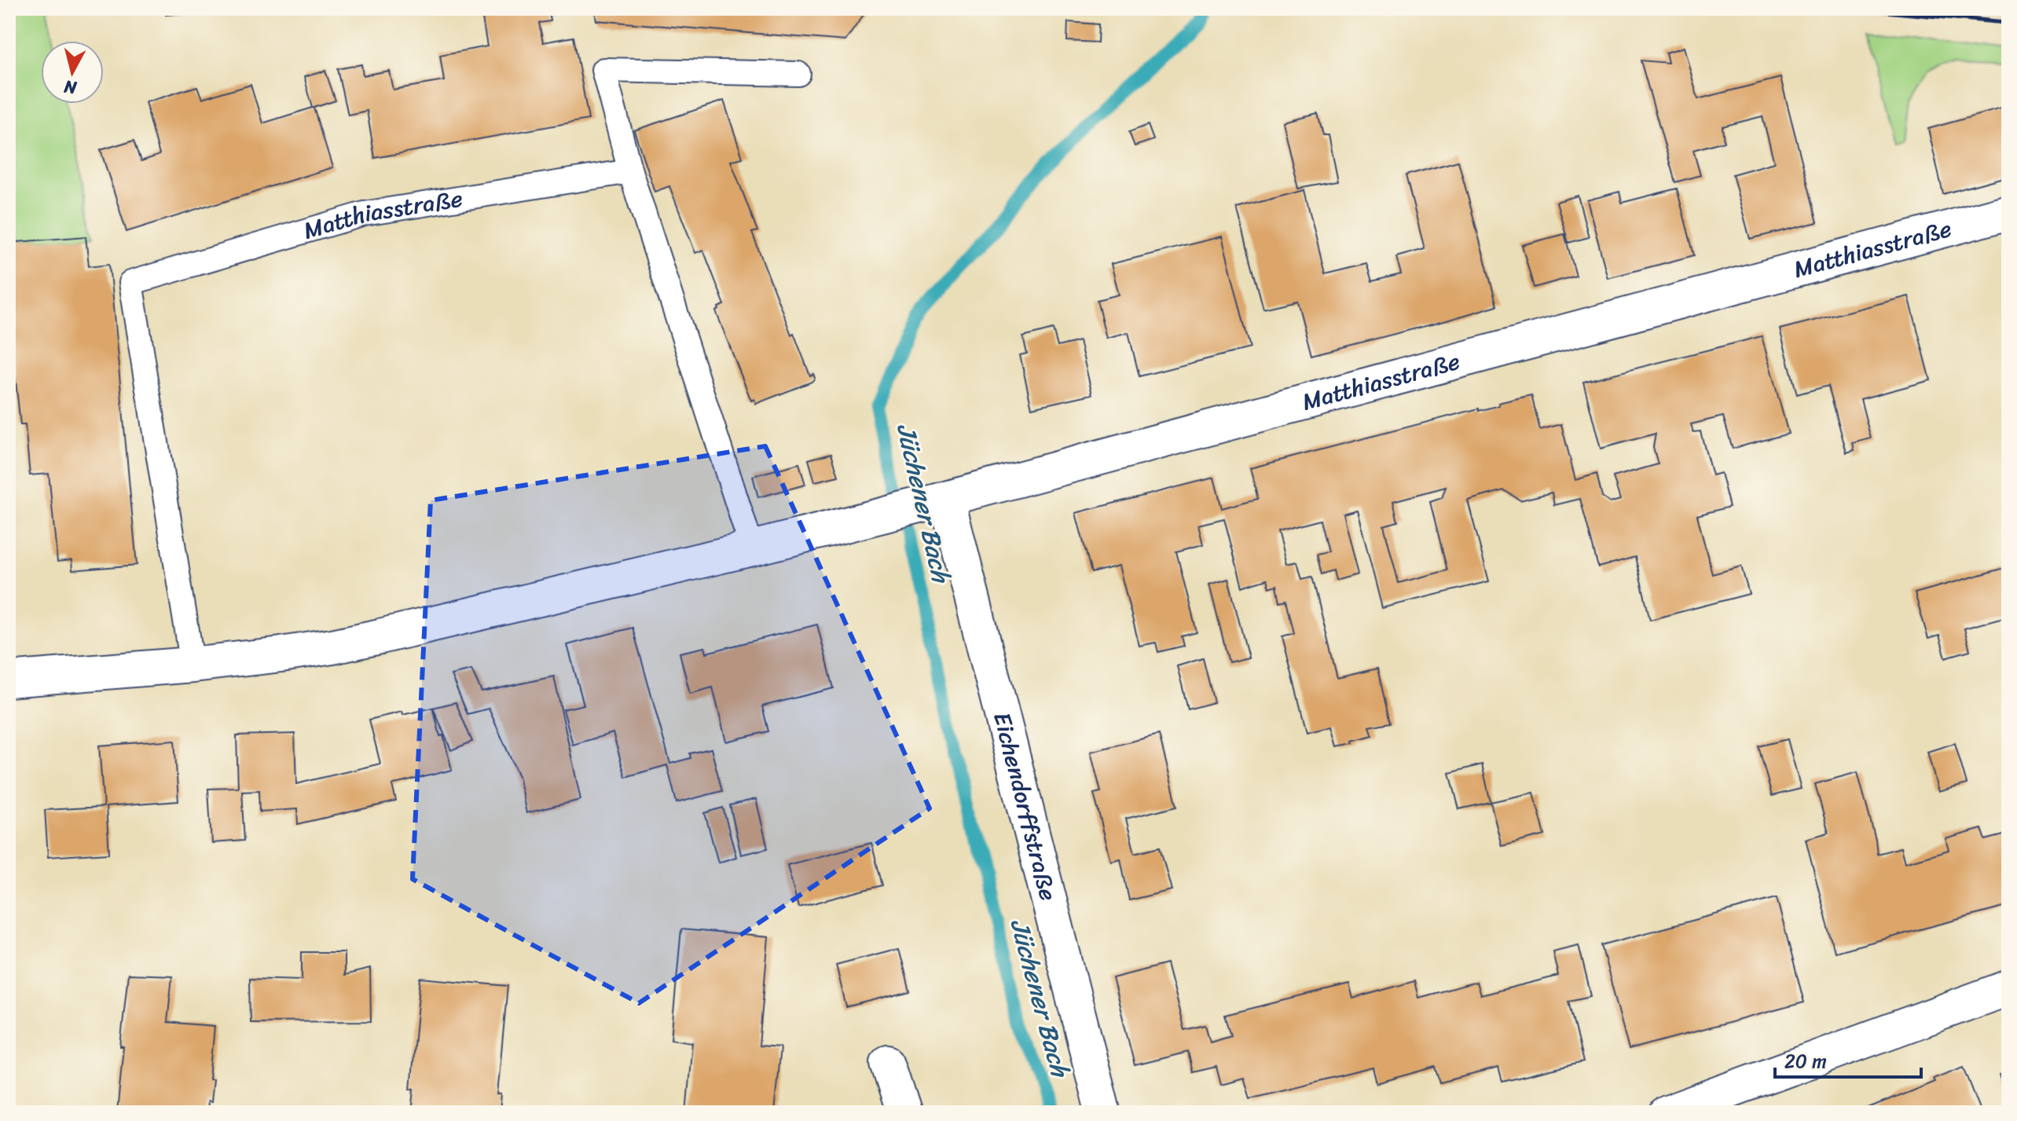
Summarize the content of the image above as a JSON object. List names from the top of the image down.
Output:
{
  "streets": {
    "street": ["Matthiasstraße", "Eichendorffstraße"]
  },
  "crossings": [
    ["Matthiasstraße", "Eichendorffstraße"]
  ],
  "water": ["Jüchener Bach"],
  "scale_bar": "20 m",
  "north": "bottom"
}
